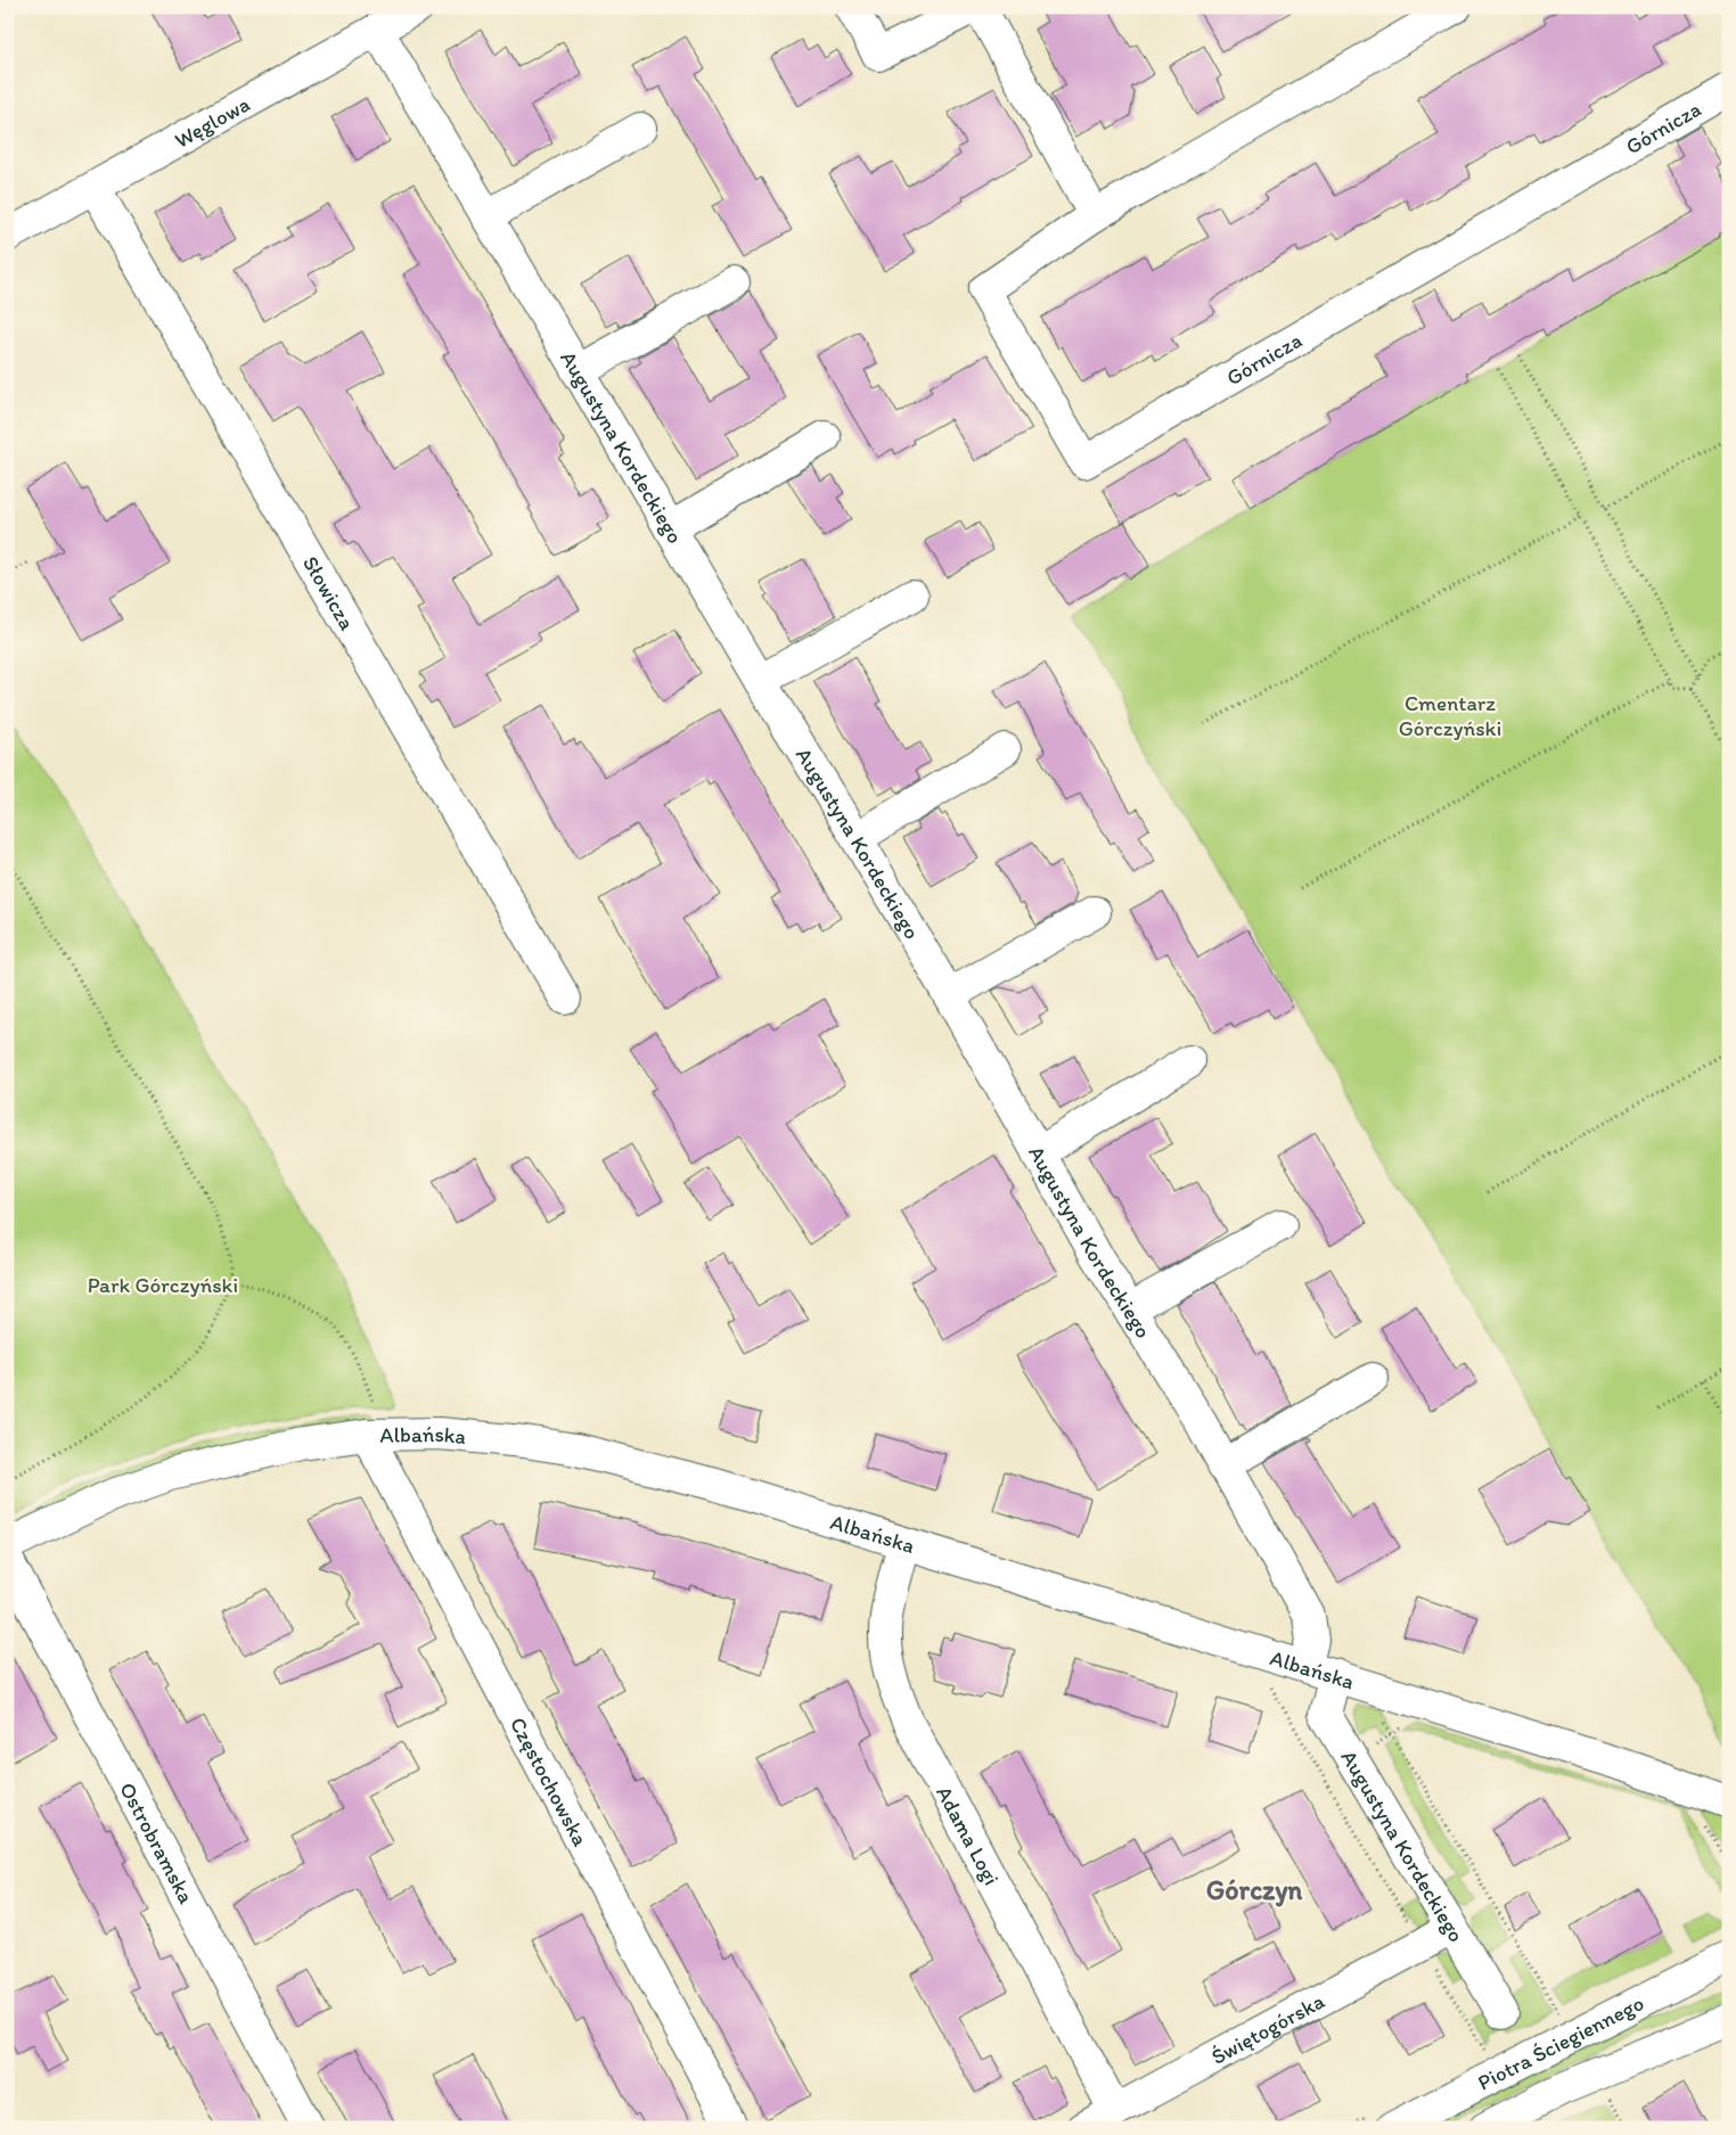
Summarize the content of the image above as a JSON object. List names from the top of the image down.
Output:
{
  "streets": {
    "street": [
      "Węglowa",
      "Górnicza",
      "Augustyna Kordeckiego",
      "Słowicza",
      "Albańska",
      "Częstochowska",
      "Adama Logi",
      "Ostrobramska",
      "Świętogórska",
      "Piotra Ściegiennego"
    ]
  },
  "crossings": [
    ["Węglowa", "Augustyna Kordeckiego"],
    ["Węglowa", "Słowicza"],
    ["Augustyna Kordeckiego", "Albańska"],
    ["Augustyna Kordeckiego", "Świętogórska"],
    ["Albańska", "Częstochowska"],
    ["Albańska", "Adama Logi"],
    ["Adama Logi", "Świętogórska"]
  ],
  "districts": ["Górczyn"],
  "parks": ["Cmentarz Górczyński", "Park Górczyński"]
}
